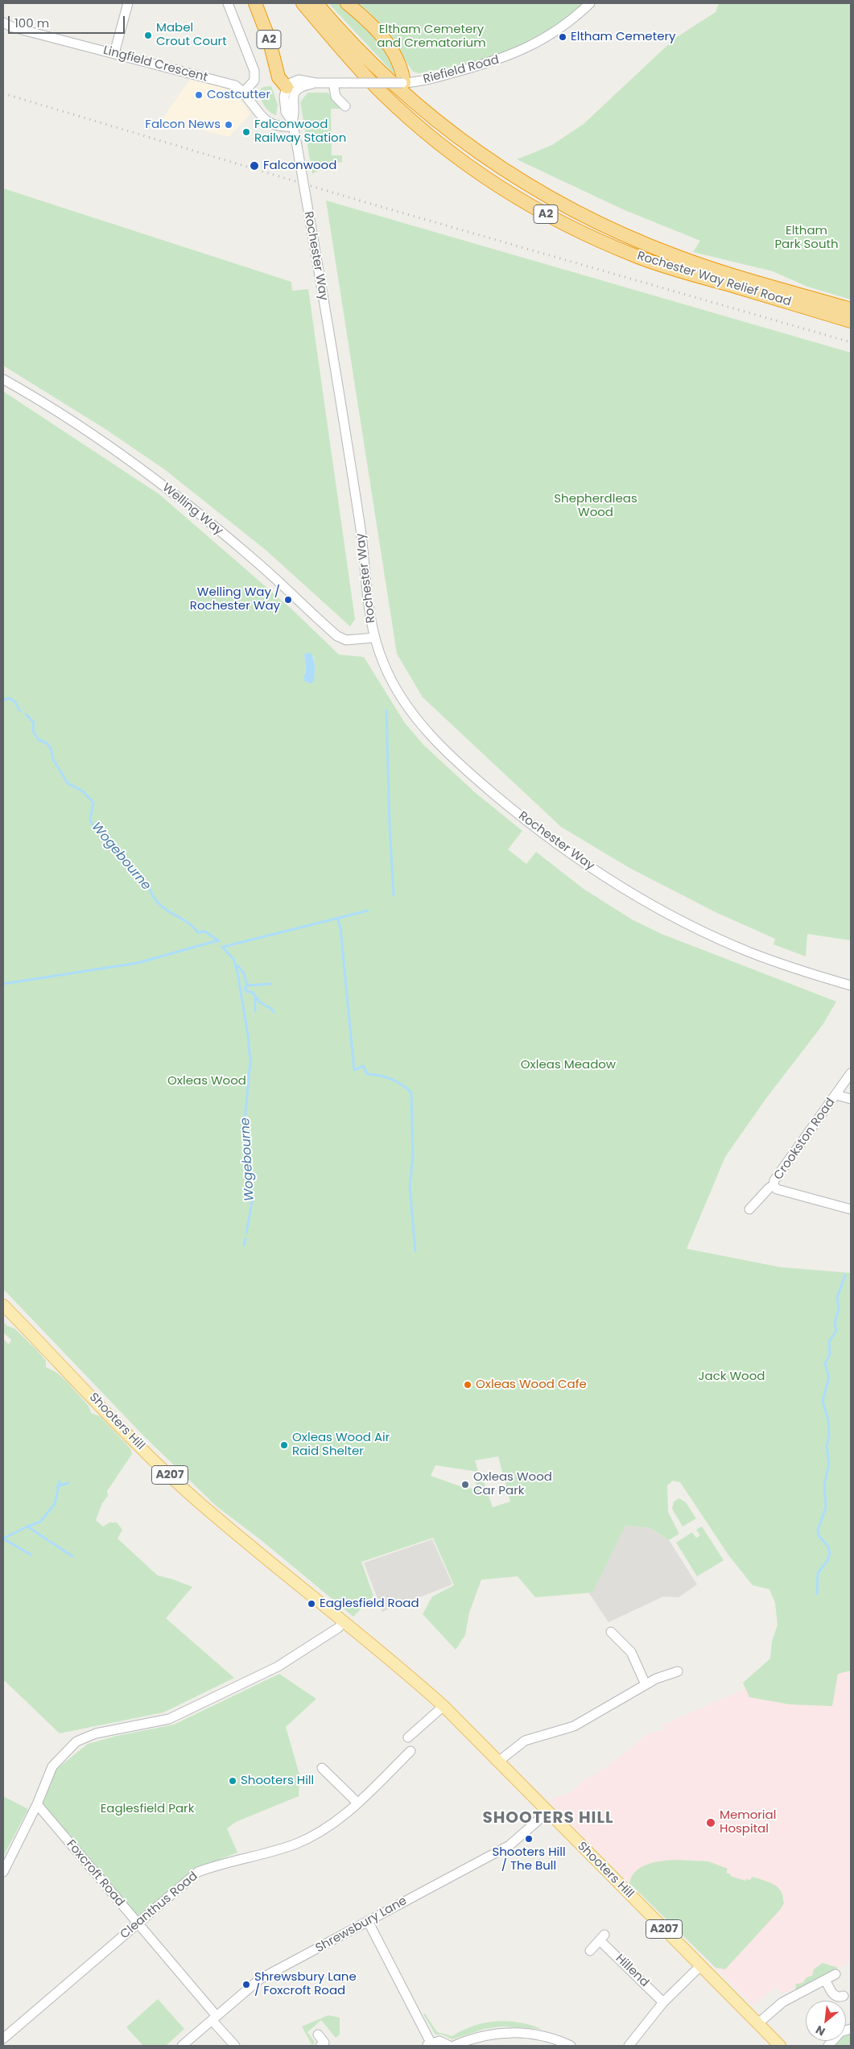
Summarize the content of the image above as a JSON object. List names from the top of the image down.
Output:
{
  "streets": {
    "highway": ["A2", "Rochester Way Relief Road"],
    "main road": ["Shooters Hill", "A207"],
    "street": [
      "Lingfield Crescent",
      "Riefield Road",
      "Rochester Way",
      "Welling Way",
      "Crookston Road",
      "Foxcroft Road",
      "Cleanthus Road",
      "Shrewsbury Lane",
      "Hillend"
    ]
  },
  "crossings": [
    ["A2", "Riefield Road"],
    ["A2", "Rochester Way"],
    ["Lingfield Crescent", "Riefield Road"],
    ["Lingfield Crescent", "Rochester Way"],
    ["Riefield Road", "Rochester Way"],
    ["Rochester Way", "Welling Way"],
    ["Shooters Hill", "Shrewsbury Lane"],
    ["Foxcroft Road", "Cleanthus Road"],
    ["Foxcroft Road", "Shrewsbury Lane"]
  ],
  "districts": ["SHOOTERS HILL"],
  "water": ["Wogebourne"],
  "parks": [
    "Eltham Cemetery and Crematorium",
    "Eltham Park South",
    "Shepherdleas Wood",
    "Oxleas Meadow",
    "Oxleas Wood",
    "Jack Wood",
    "Eaglesfield Park"
  ],
  "places": [
    "Mabel Crout Court",
    "Eltham Cemetery",
    "Costcutter",
    "Falcon News",
    "Falconwood Railway Station",
    "Falconwood",
    "Welling Way / Rochester Way",
    "Oxleas Wood Cafe",
    "Oxleas Wood Air Raid Shelter",
    "Oxleas Wood Car Park",
    "Eaglesfield Road",
    "Shooters Hill",
    "Memorial Hospital",
    "Shooters Hill / The Bull",
    "Shrewsbury Lane / Foxcroft Road"
  ],
  "scale_bar": "100 m",
  "north": "bottom left"
}
